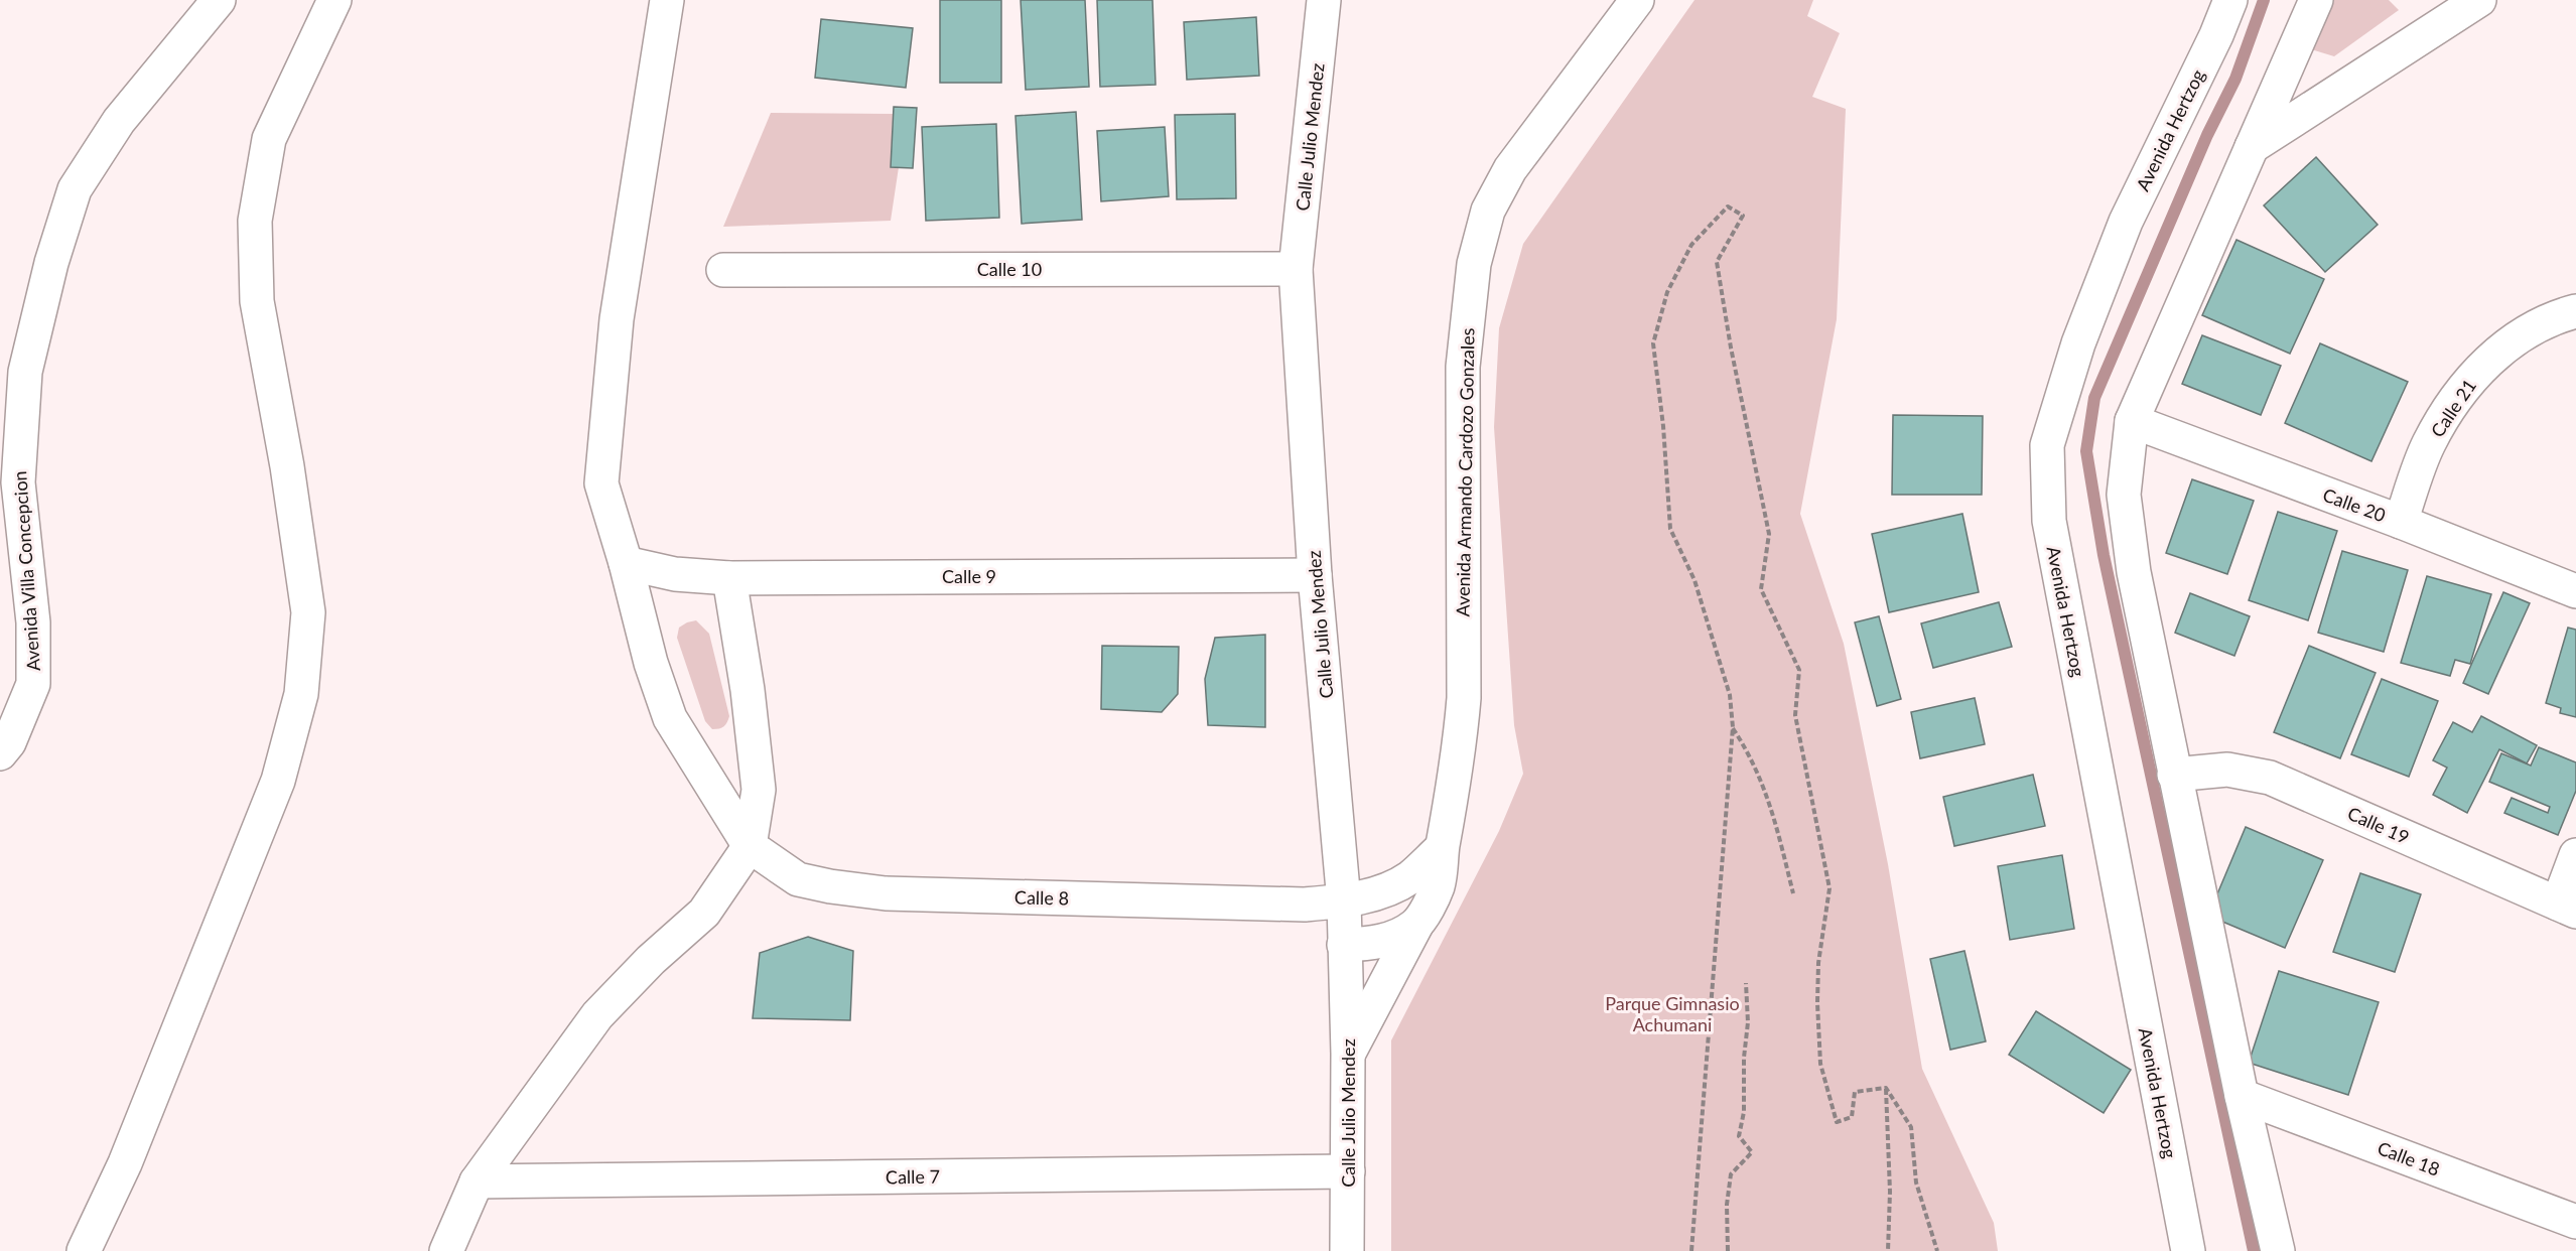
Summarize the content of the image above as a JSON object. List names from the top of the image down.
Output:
{
  "streets": {
    "street": [
      "Avenida Hertzog",
      "Calle Julio Mendez",
      "Calle 10",
      "Calle 21",
      "Avenida Armando Cardozo Gonzales",
      "Calle 20",
      "Avenida Villa Concepcion",
      "Calle 9",
      "Calle 19",
      "Calle 8",
      "Calle 18",
      "Calle 7"
    ]
  },
  "crossings": [
    ["Calle Julio Mendez", "Calle 10"],
    ["Calle Julio Mendez", "Avenida Armando Cardozo Gonzales"],
    ["Calle Julio Mendez", "Calle 9"],
    ["Calle Julio Mendez", "Calle 8"],
    ["Calle Julio Mendez", "Calle 7"],
    ["Calle 21", "Calle 20"]
  ],
  "parks": ["Parque Gimnasio Achumani"]
}
